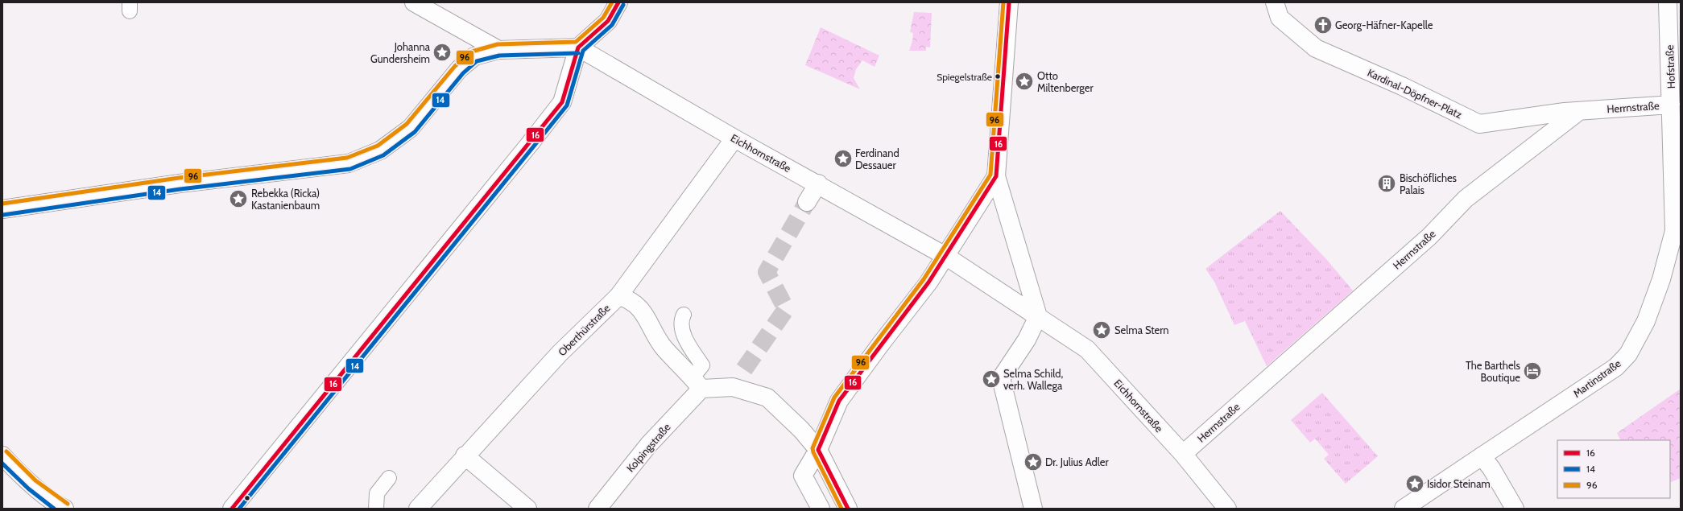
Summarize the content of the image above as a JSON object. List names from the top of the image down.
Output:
{
  "streets": {
    "street": [
      "Hofstraße",
      "Kardinal-Döpfner-Platz",
      "Herrnstraße",
      "Eichhornstraße",
      "Oberthürstraße",
      "Martinstraße",
      "Kolpingstraße"
    ]
  },
  "crossings": [
    ["Hofstraße", "Herrnstraße"],
    ["Hofstraße", "Martinstraße"],
    ["Kardinal-Döpfner-Platz", "Herrnstraße"],
    ["Herrnstraße", "Eichhornstraße"],
    ["Eichhornstraße", "Oberthürstraße"]
  ],
  "places": {
    "church": ["Georg-Häfner-Kapelle"],
    "place": [
      "Johanna Gundersheim",
      "Otto Miltenberger",
      "Ferdinand Dessauer",
      "Rebekka (Ricka) Kastanienbaum",
      "Selma Stern",
      "Selma Schild, verh. Wallega",
      "Dr. Julius Adler",
      "Isidor Steinam"
    ],
    "other": ["Spiegelstraße"],
    "building": ["Bischöfliches Palais"],
    "hotel": ["The Barthels Boutique"]
  },
  "lines": ["transit line 16", "transit line 96", "transit line 14"],
  "legend": ["16", "14", "96"]
}
